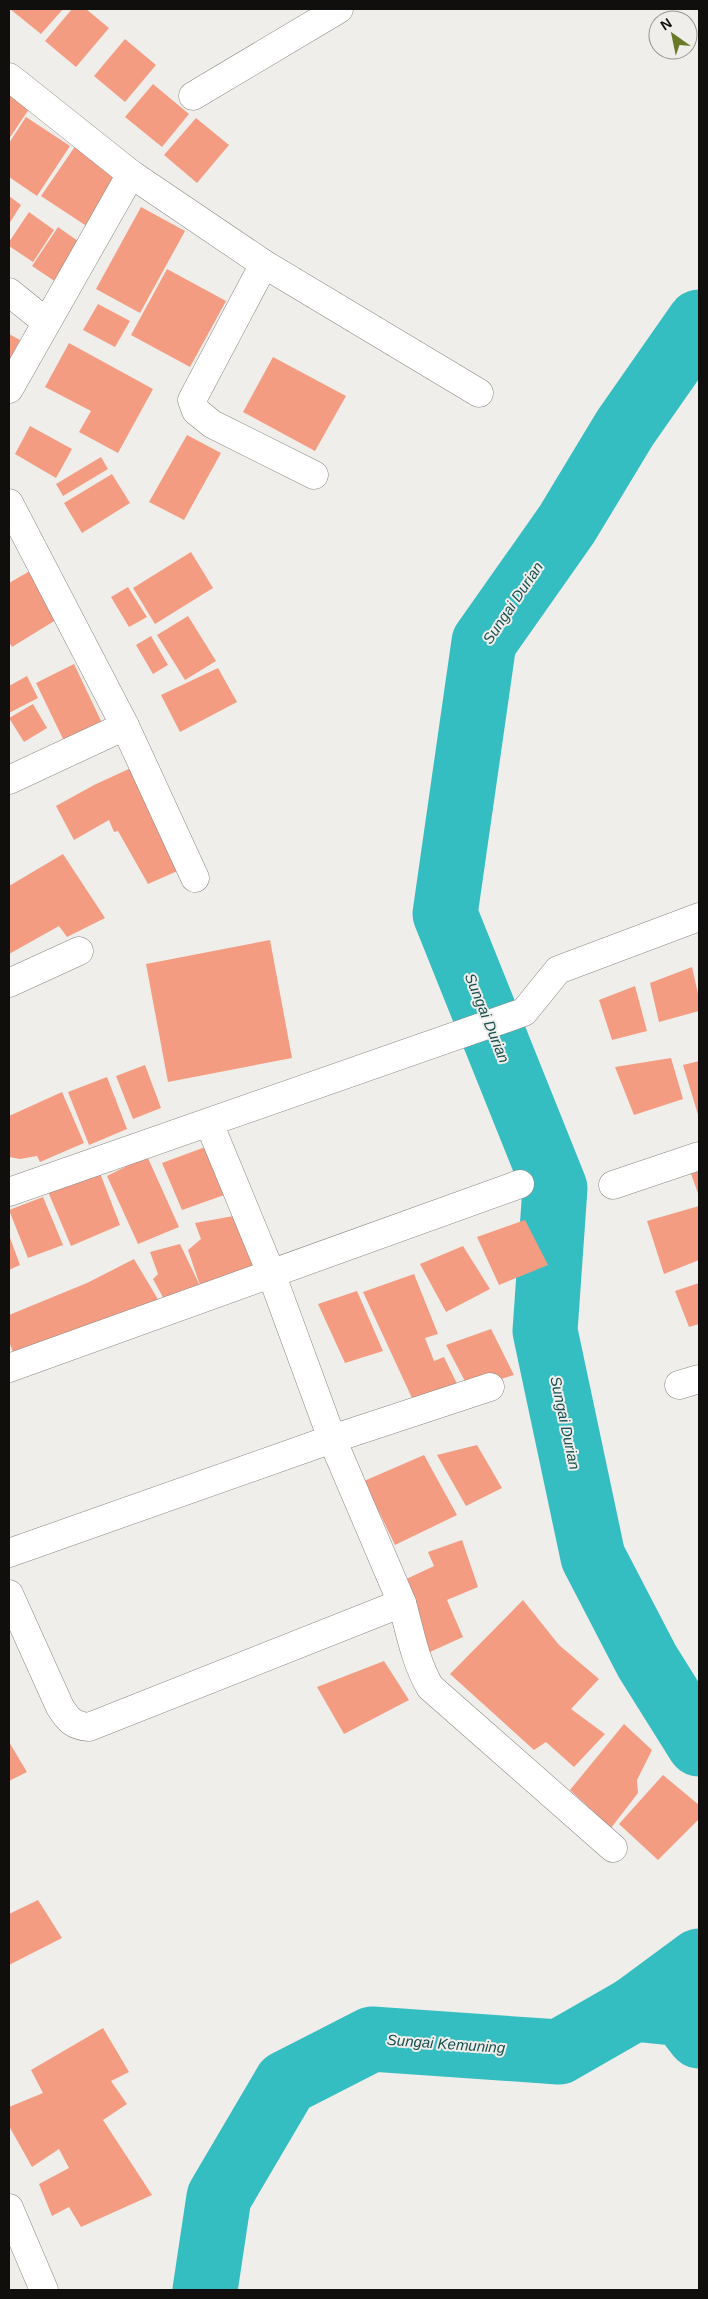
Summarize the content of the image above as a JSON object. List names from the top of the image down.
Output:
{
  "water": ["Sungai Durian", "Sungai Kemuning"],
  "north": "top left"
}
